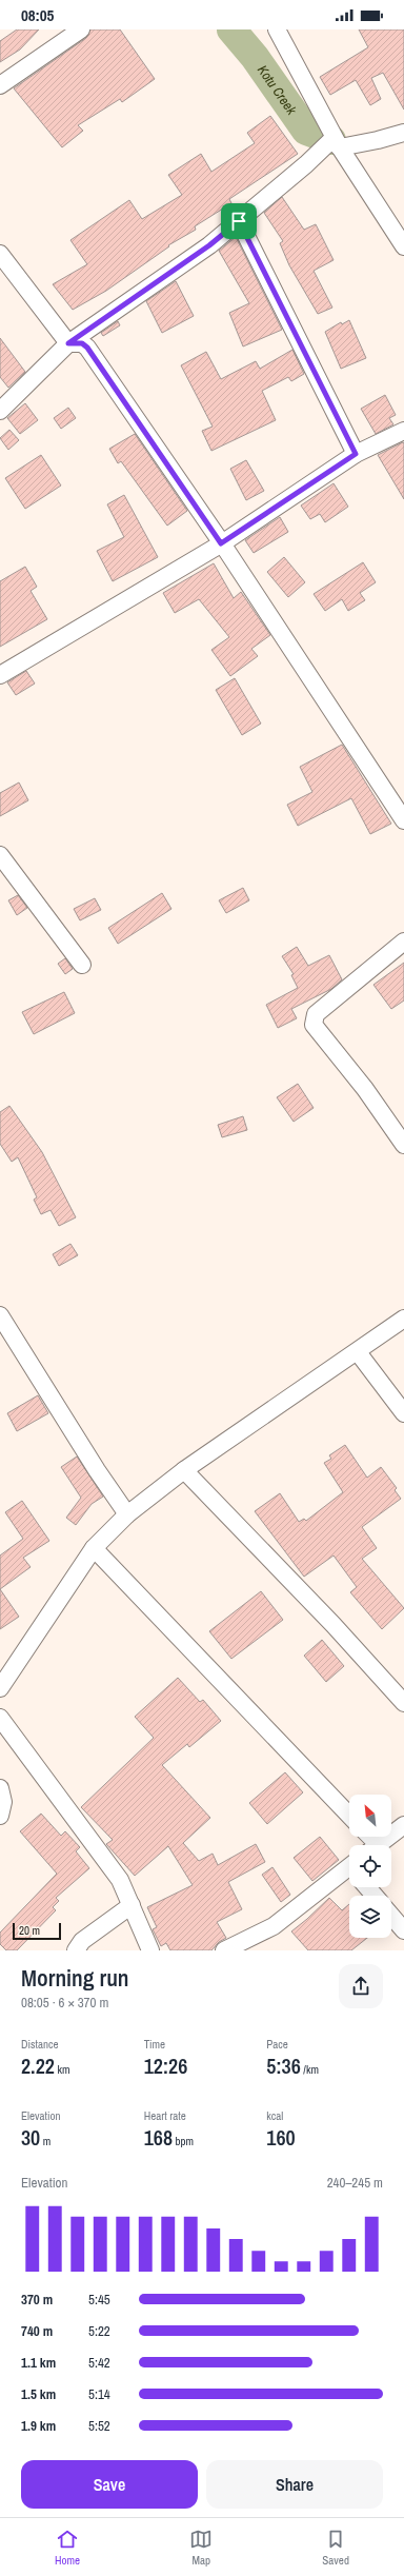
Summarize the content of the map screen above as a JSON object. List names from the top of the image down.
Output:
{
  "water": ["Kotu Creek"],
  "scale_bar": "20 m",
  "north": "top left",
  "page": {
    "status": "08:05",
    "scale": "20 m",
    "heading": ["Morning run", "08:05 · 6 × 370 m"],
    "stats": [
      ["Distance", "2.22 km"],
      ["Time", "12:26"],
      ["Pace", "5:36 /km"],
      ["Elevation", "30 m"],
      ["Heart rate", "168 bpm"],
      ["kcal", "160"]
    ],
    "chart": ["Elevation", "240–245 m"],
    "list": [
      {
        "name": "370 m",
        "note": "5:45"
      },
      {
        "name": "740 m",
        "note": "5:22"
      },
      {
        "name": "1.1 km",
        "note": "5:42"
      },
      {
        "name": "1.5 km",
        "note": "5:14"
      },
      {
        "name": "1.9 km",
        "note": "5:52"
      }
    ],
    "buttons": ["Save", "Share"],
    "tabs": ["Home", "Map", "Saved"]
  }
}
